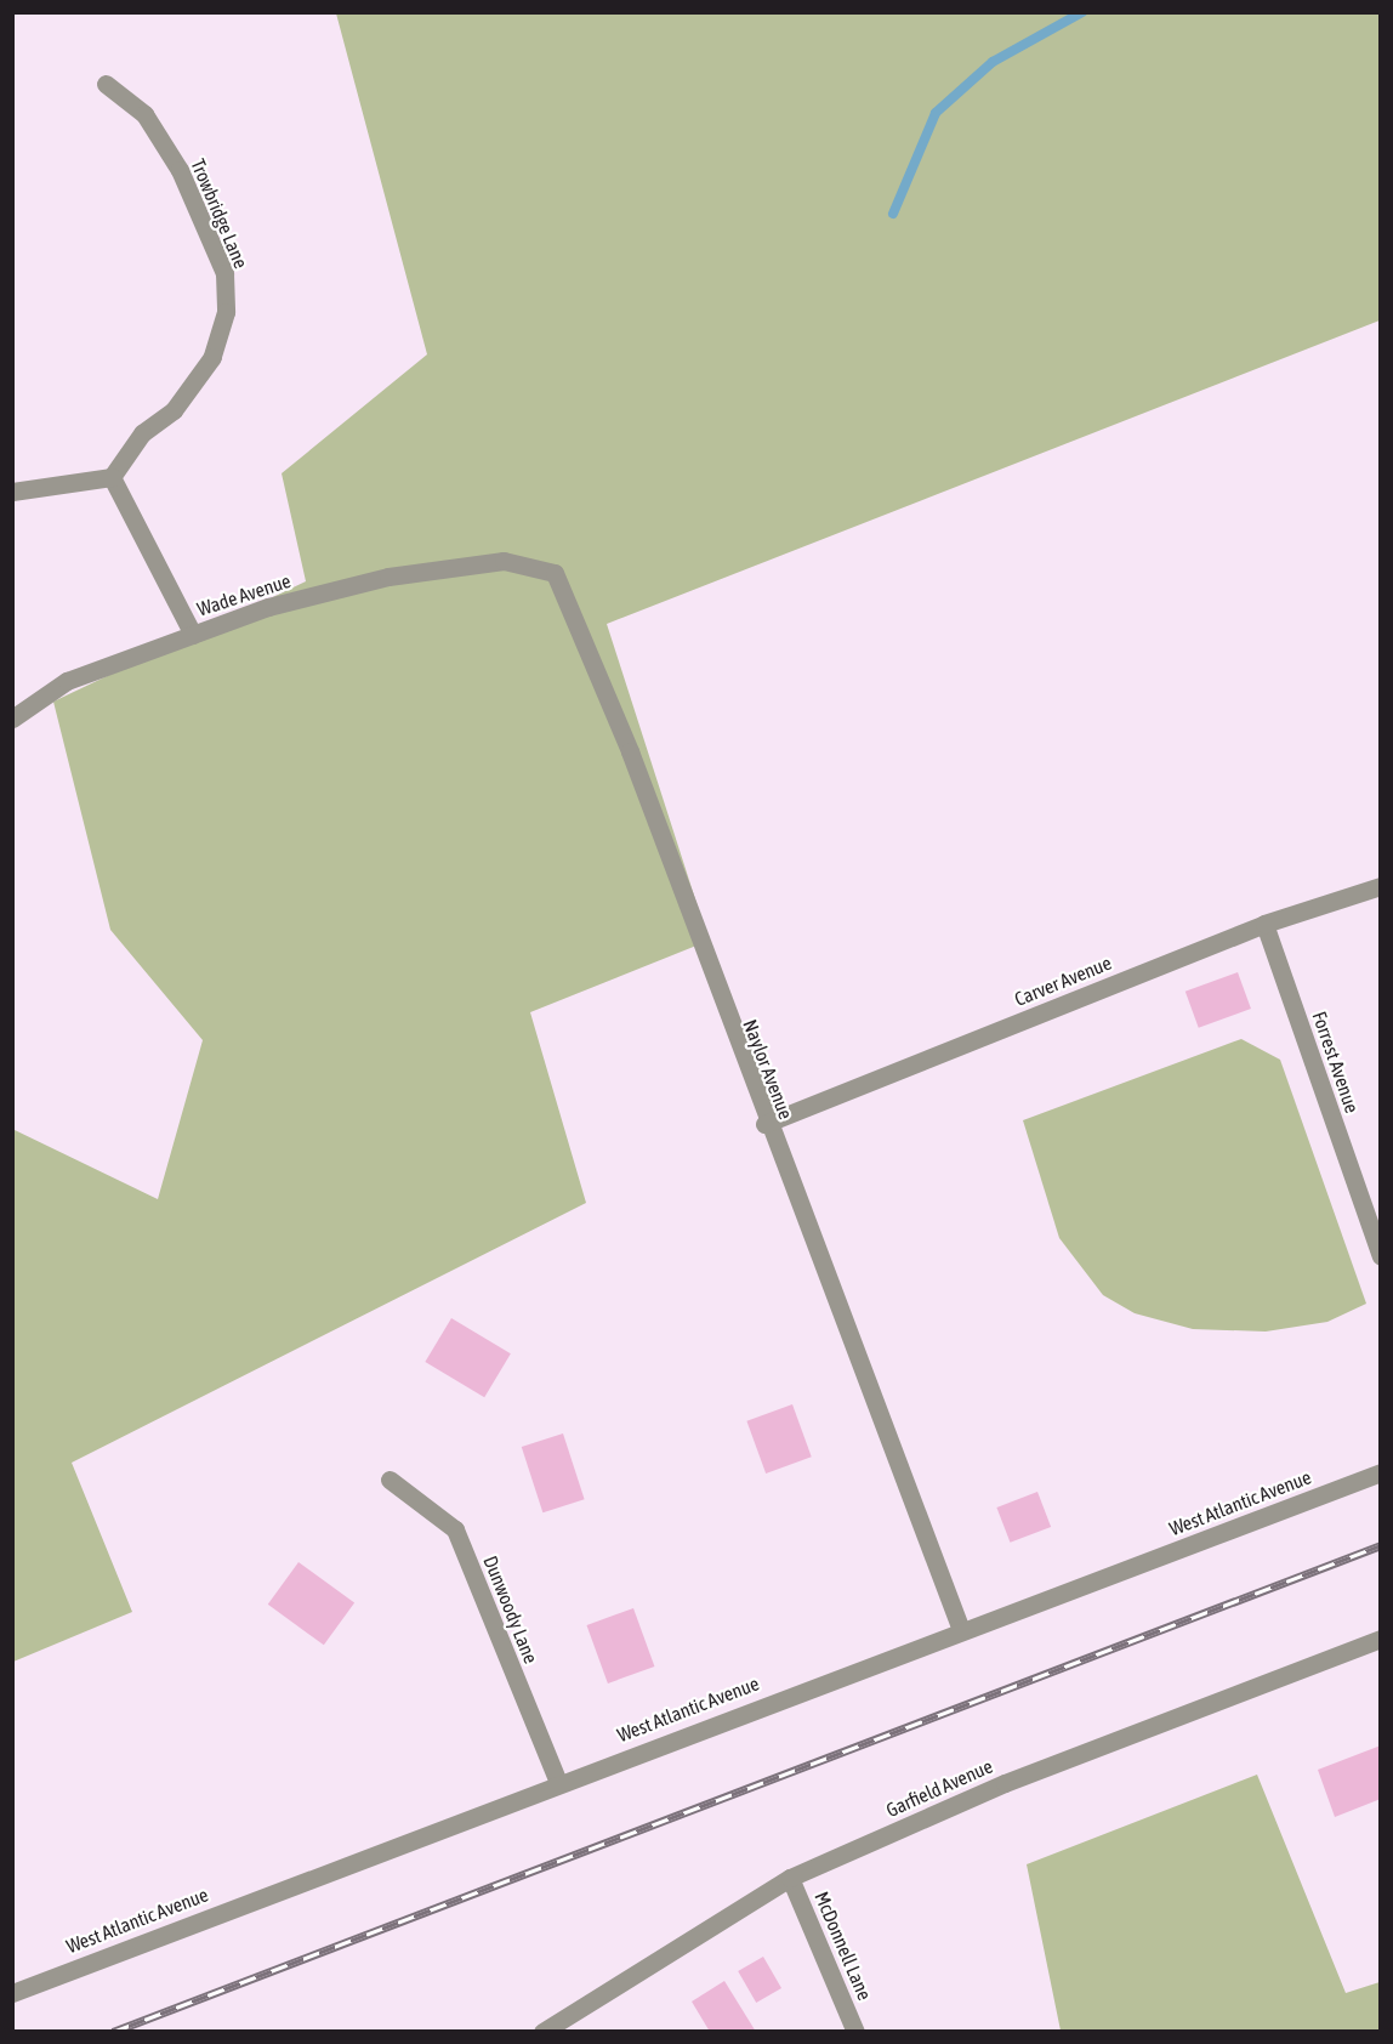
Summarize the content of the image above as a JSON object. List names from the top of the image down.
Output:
{
  "streets": {
    "street": [
      "Trowbridge Lane",
      "Wade Avenue",
      "Carver Avenue",
      "Forrest Avenue",
      "Naylor Avenue",
      "West Atlantic Avenue",
      "Dunwoody Lane",
      "Garfield Avenue",
      "McDonnell Lane"
    ]
  },
  "crossings": [
    ["Wade Avenue", "Naylor Avenue"],
    ["Carver Avenue", "Forrest Avenue"],
    ["Carver Avenue", "Naylor Avenue"],
    ["Naylor Avenue", "West Atlantic Avenue"],
    ["West Atlantic Avenue", "Dunwoody Lane"],
    ["Garfield Avenue", "McDonnell Lane"]
  ]
}
